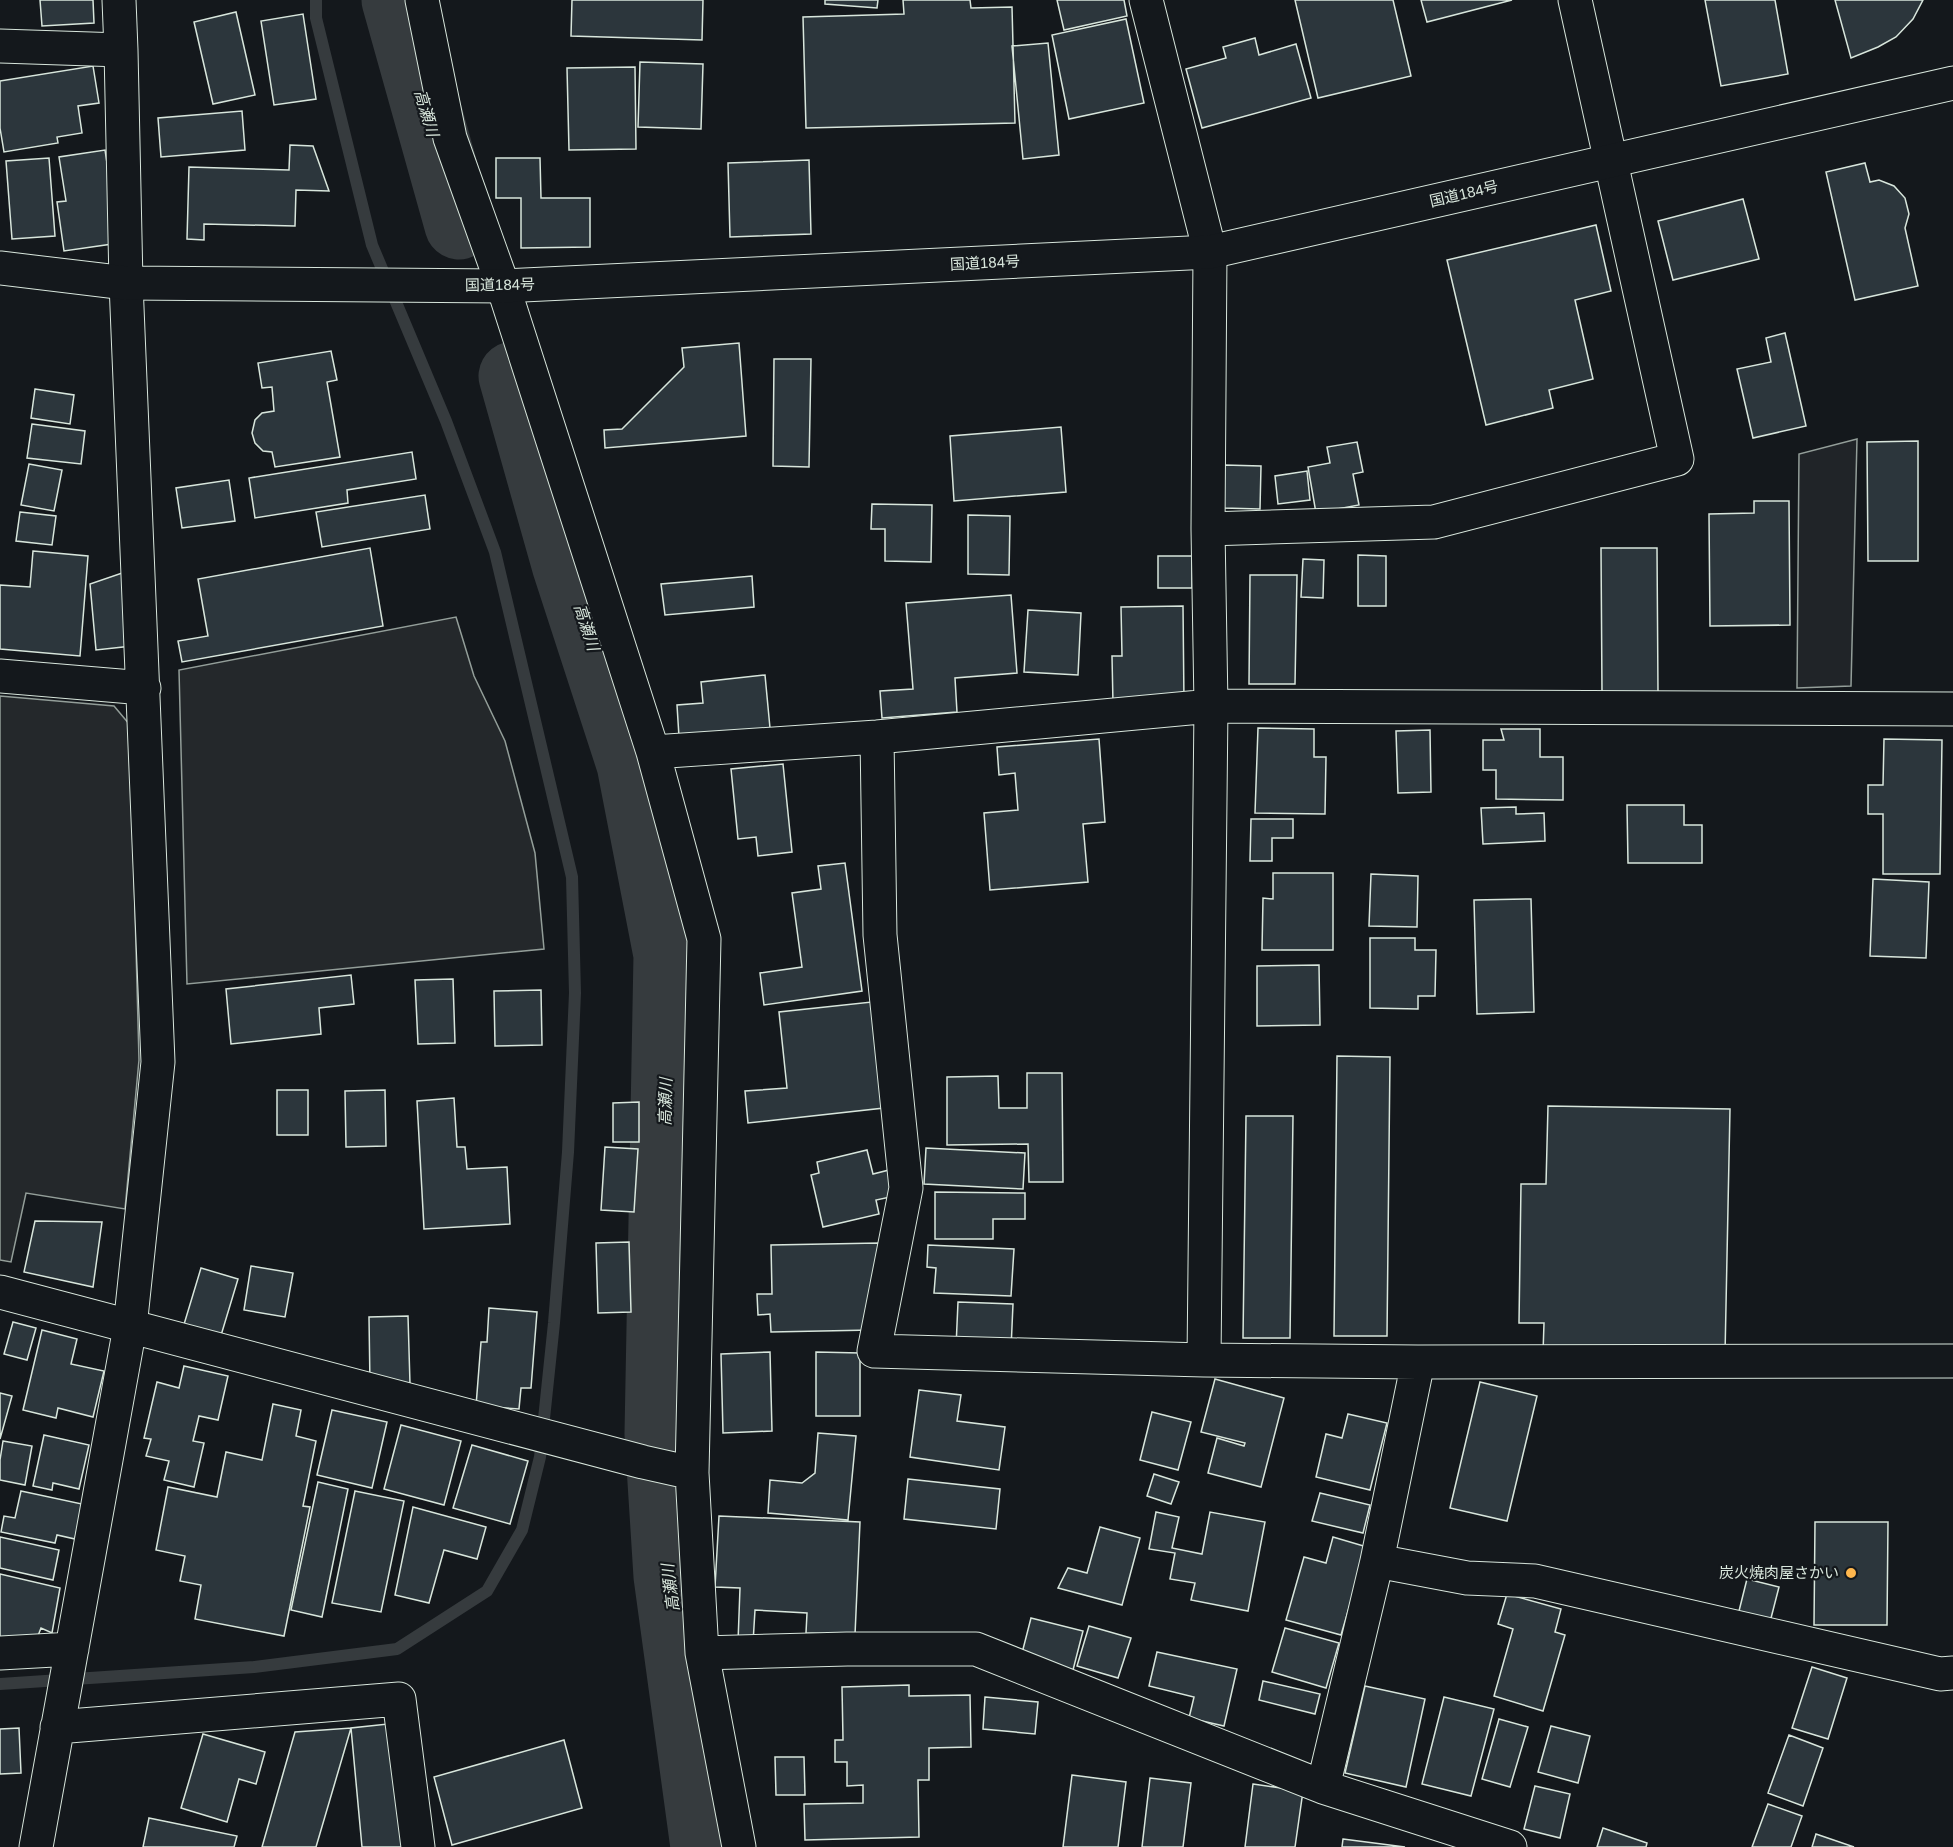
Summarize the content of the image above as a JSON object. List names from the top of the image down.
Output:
{
  "streets": {
    "main road": ["国道184号"]
  },
  "water": ["高瀬川"],
  "places": ["炭火焼肉屋さかい"]
}
